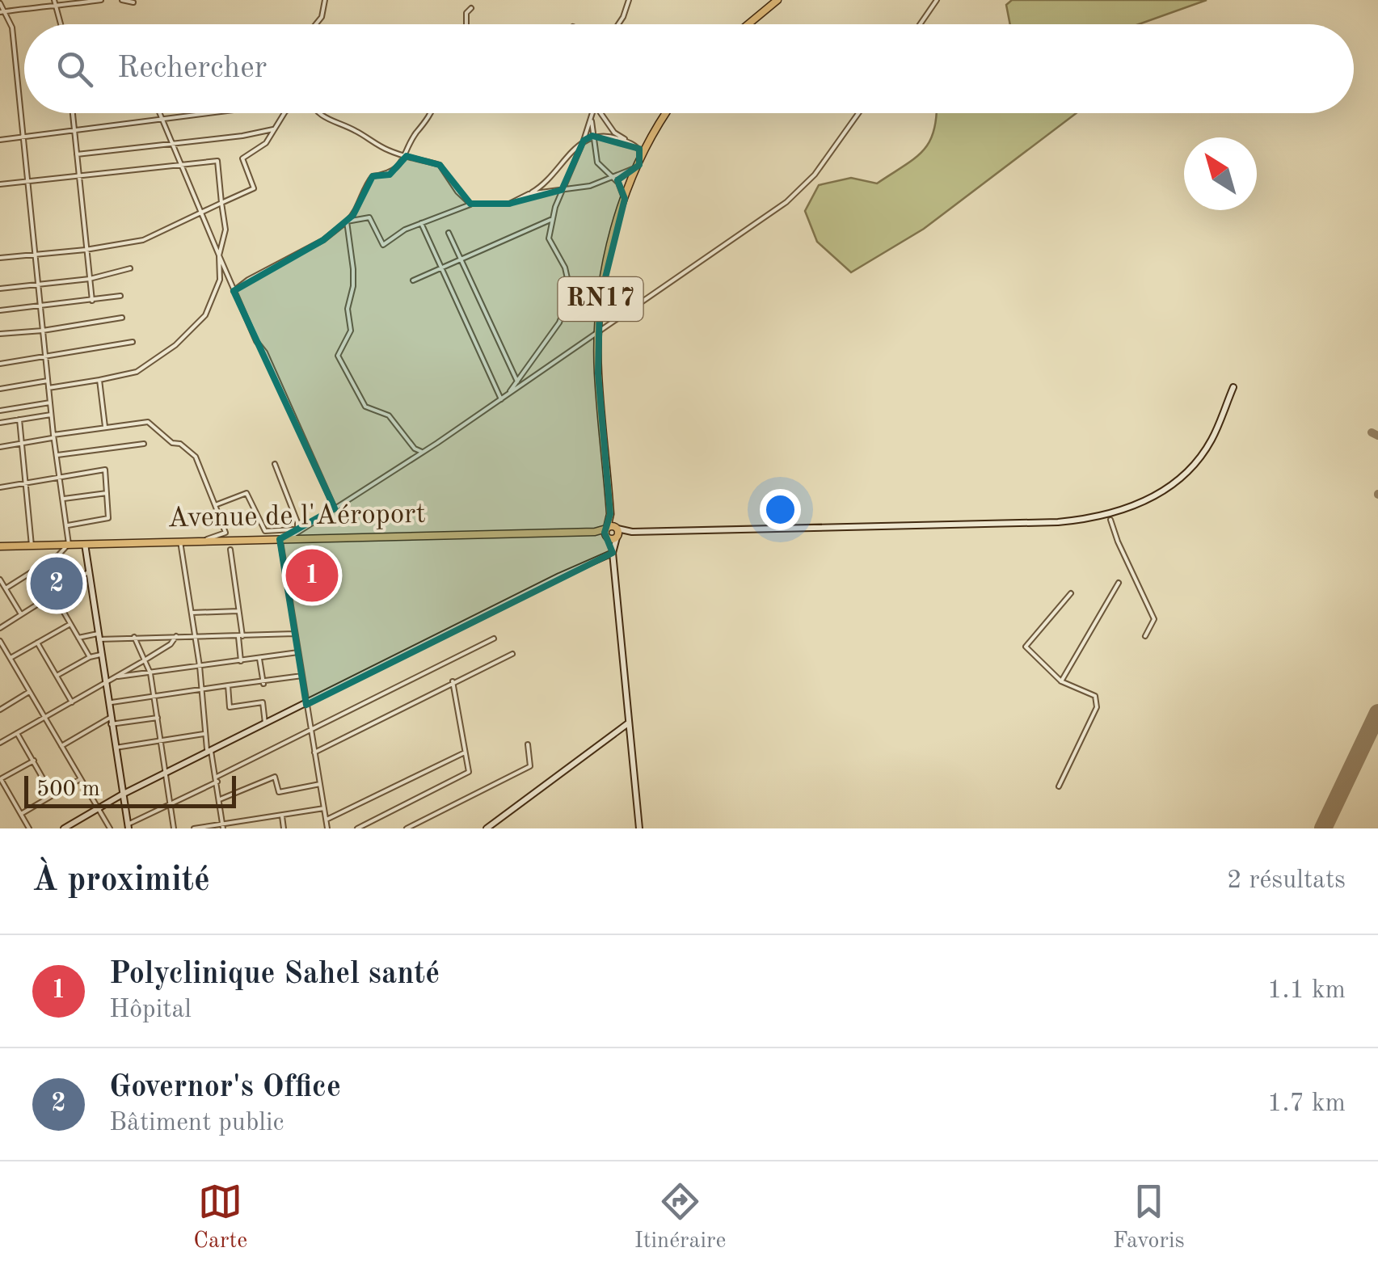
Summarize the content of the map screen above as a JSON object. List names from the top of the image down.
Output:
{
  "streets": {
    "main road": ["RN17", "Avenue de l'Aéroport"]
  },
  "crossings": [
    ["RN17", "Avenue de l'Aéroport"]
  ],
  "scale_bar": "500 m",
  "north": "top left",
  "page": {
    "search": "Rechercher",
    "pins": ["1", "2"],
    "scale": "500 m",
    "heading": ["À proximité", "2 résultats"],
    "list": [
      {
        "mark": "1",
        "name": "Polyclinique Sahel santé",
        "note": "Hôpital",
        "value": "1.1 km"
      },
      {
        "mark": "2",
        "name": "Governor's Office",
        "note": "Bâtiment public",
        "value": "1.7 km"
      }
    ],
    "nav": ["Carte", "Itinéraire", "Favoris"]
  }
}
